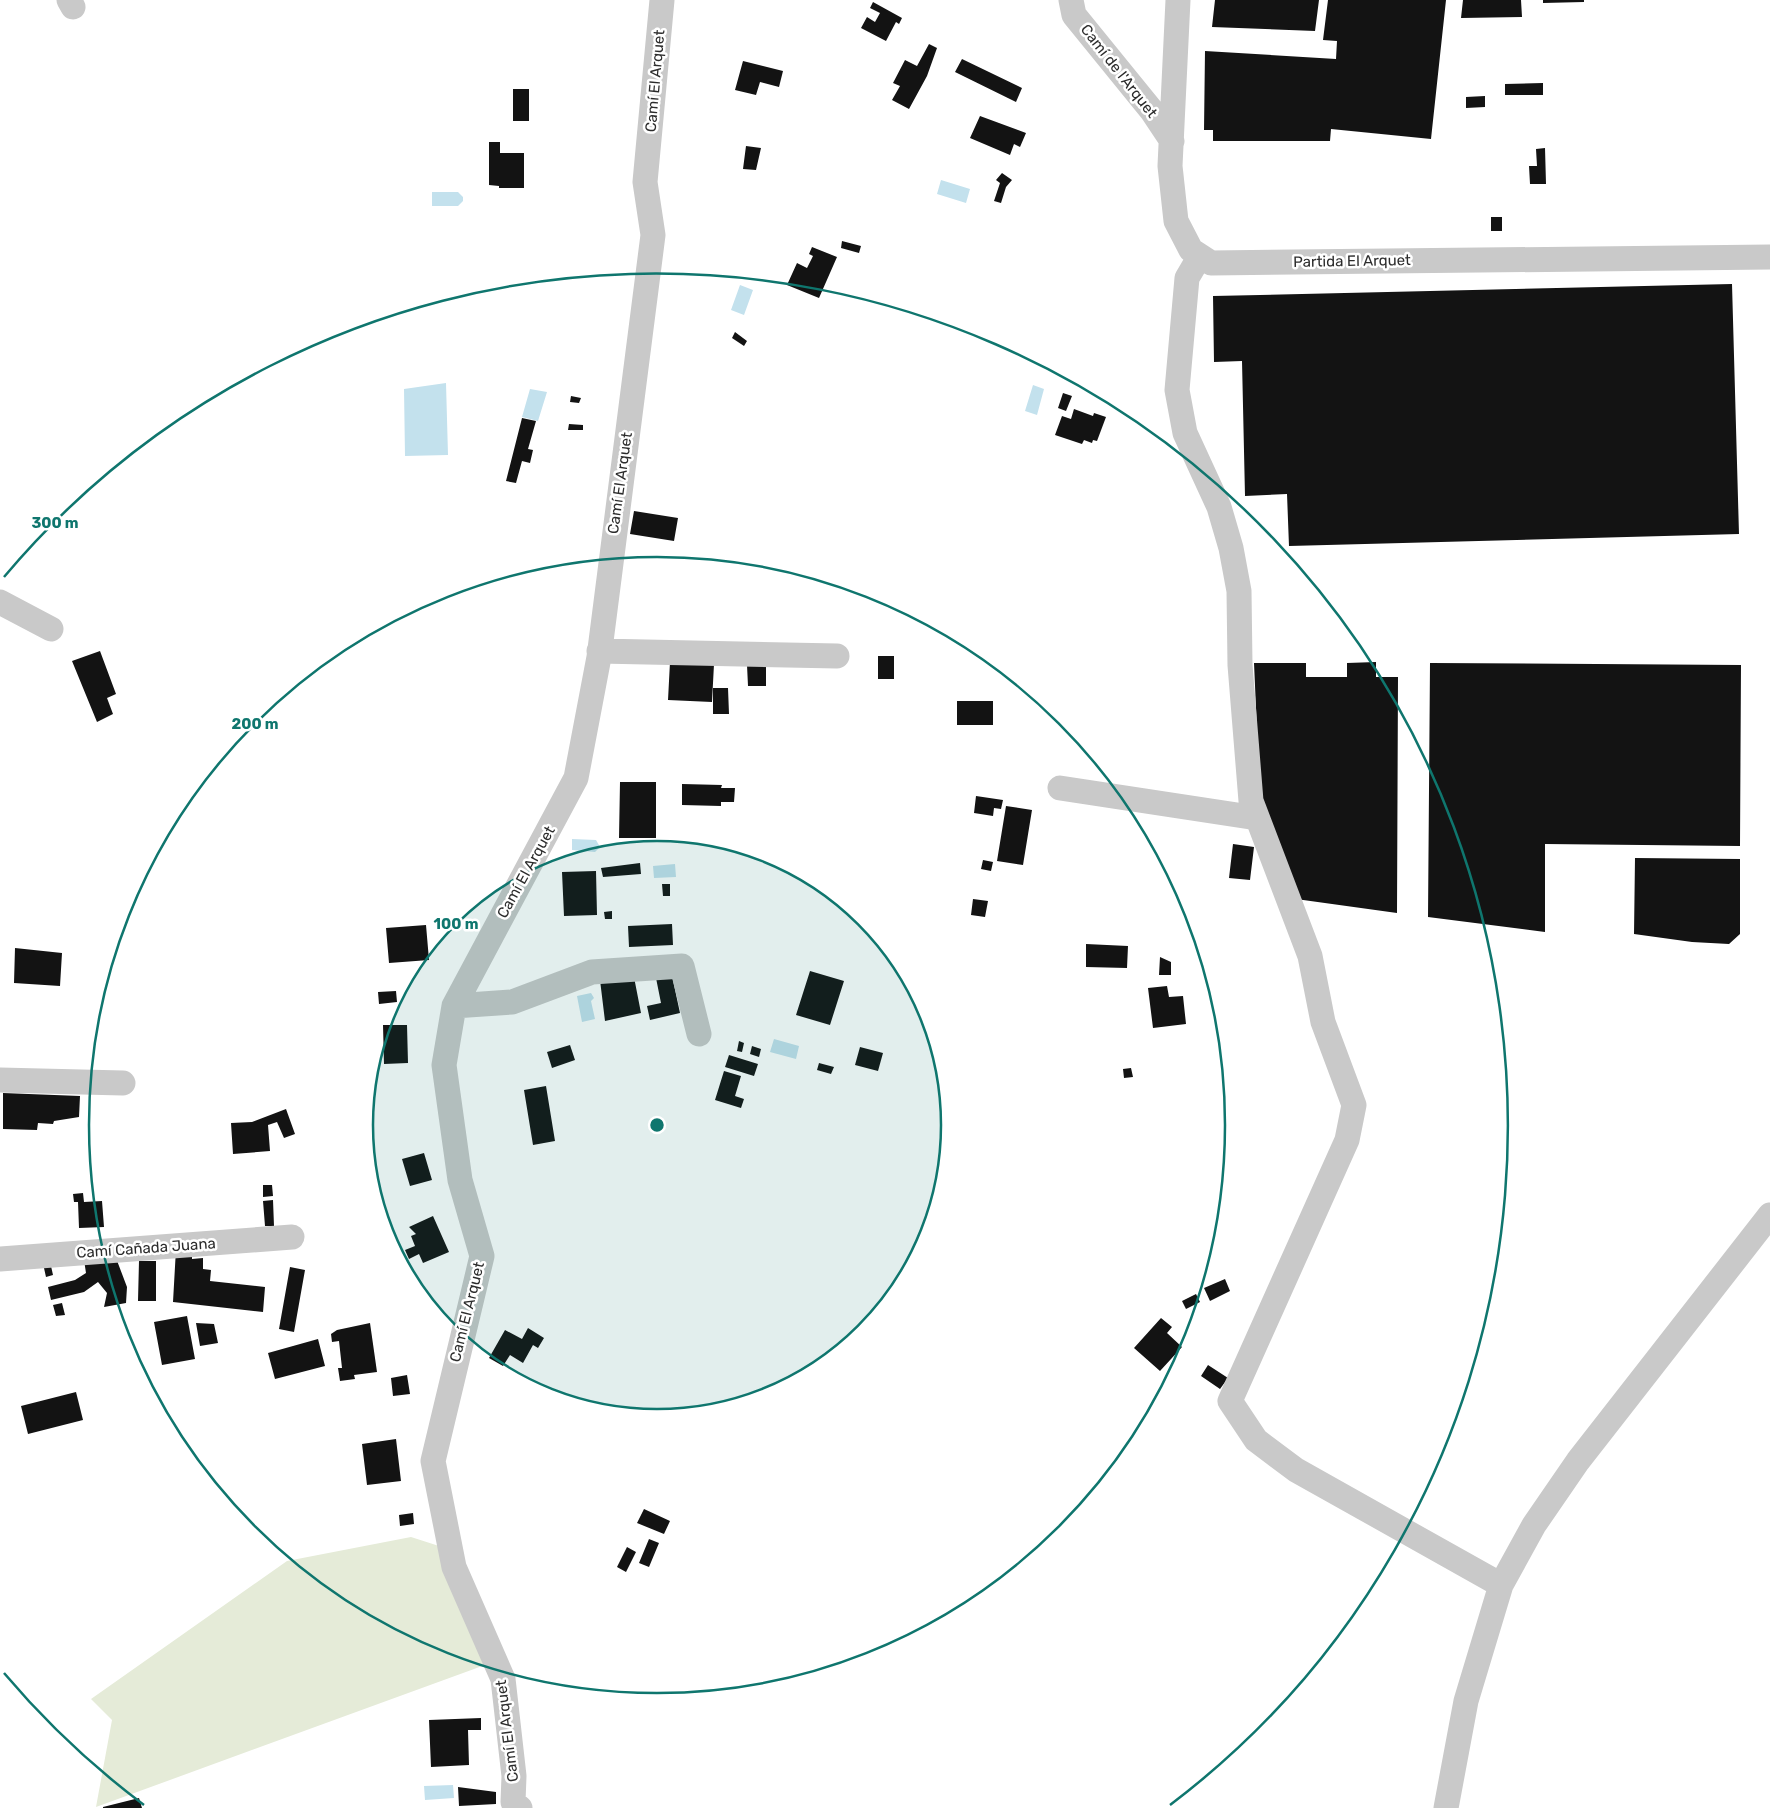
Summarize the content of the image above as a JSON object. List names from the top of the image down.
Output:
{
  "streets": {
    "street": [
      "Camí de l'Arquet",
      "Camí El Arquet",
      "Partida El Arquet",
      "Camí Cañada Juana"
    ]
  },
  "rings": ["300 m", "200 m", "100 m"]
}
